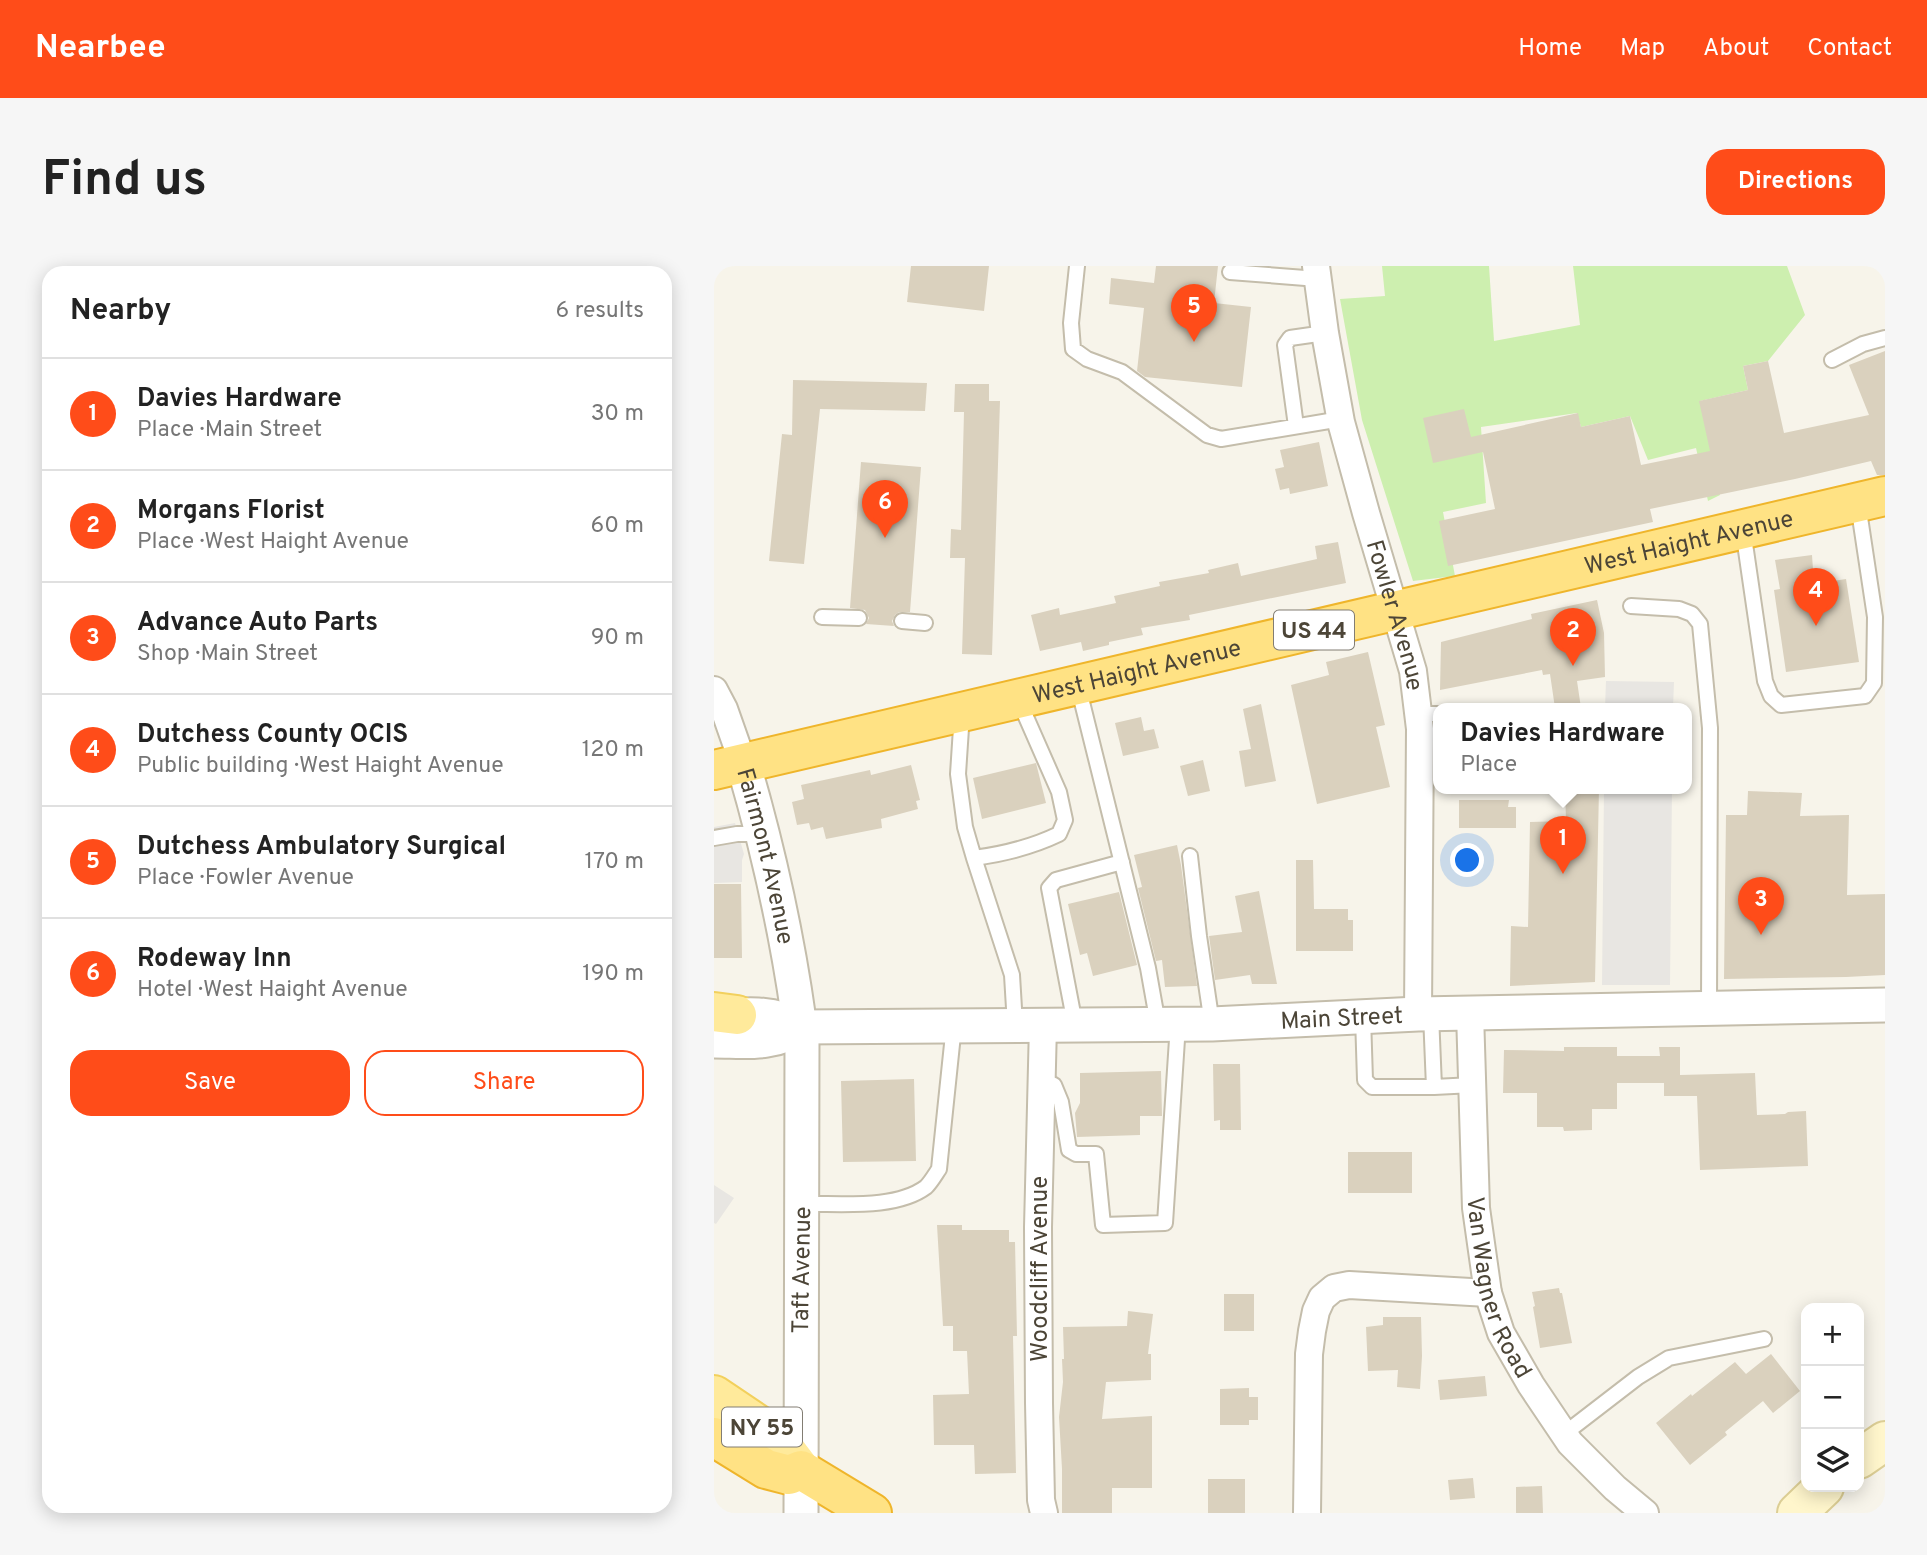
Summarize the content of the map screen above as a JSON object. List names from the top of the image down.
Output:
{
  "streets": {
    "highway": ["West Haight Avenue", "US 44"],
    "main road": ["NY 55"],
    "street": [
      "Fowler Avenue",
      "Fairmont Avenue",
      "Main Street",
      "Woodcliff Avenue",
      "Taft Avenue",
      "Van Wagner Road"
    ]
  },
  "crossings": [
    ["West Haight Avenue", "Fowler Avenue"],
    ["West Haight Avenue", "Fairmont Avenue"],
    ["Fowler Avenue", "Main Street"],
    ["Fairmont Avenue", "Main Street"],
    ["Fairmont Avenue", "Taft Avenue"],
    ["Main Street", "Woodcliff Avenue"],
    ["Main Street", "Taft Avenue"],
    ["Main Street", "Van Wagner Road"],
    ["Taft Avenue", "NY 55"]
  ],
  "page": {
    "header": "Nearbee",
    "nav": [
      "Home",
      "Map",
      "About",
      "Contact"
    ],
    "buttons": [
      "Directions",
      ["Save", "Share"]
    ],
    "title": "Find us",
    "heading": ["Nearby", "6 results"],
    "pins": [
      "5",
      "6",
      "4",
      "2",
      "1",
      "3"
    ],
    "list": [
      {
        "mark": "1",
        "name": "Davies Hardware",
        "note": "Place · Main Street",
        "value": "30 m"
      },
      {
        "mark": "2",
        "name": "Morgans Florist",
        "note": "Place · West Haight Avenue",
        "value": "60 m"
      },
      {
        "mark": "3",
        "name": "Advance Auto Parts",
        "note": "Shop · Main Street",
        "value": "90 m"
      },
      {
        "mark": "4",
        "name": "Dutchess County OCIS",
        "note": "Public building · West Haight Avenue",
        "value": "120 m"
      },
      {
        "mark": "5",
        "name": "Dutchess Ambulatory Surgical",
        "note": "Place · Fowler Avenue",
        "value": "170 m"
      },
      {
        "mark": "6",
        "name": "Rodeway Inn",
        "note": "Hotel · West Haight Avenue",
        "value": "190 m"
      }
    ],
    "popup": ["Davies Hardware", "Place"],
    "map_buttons": ["+", "−"]
  }
}
